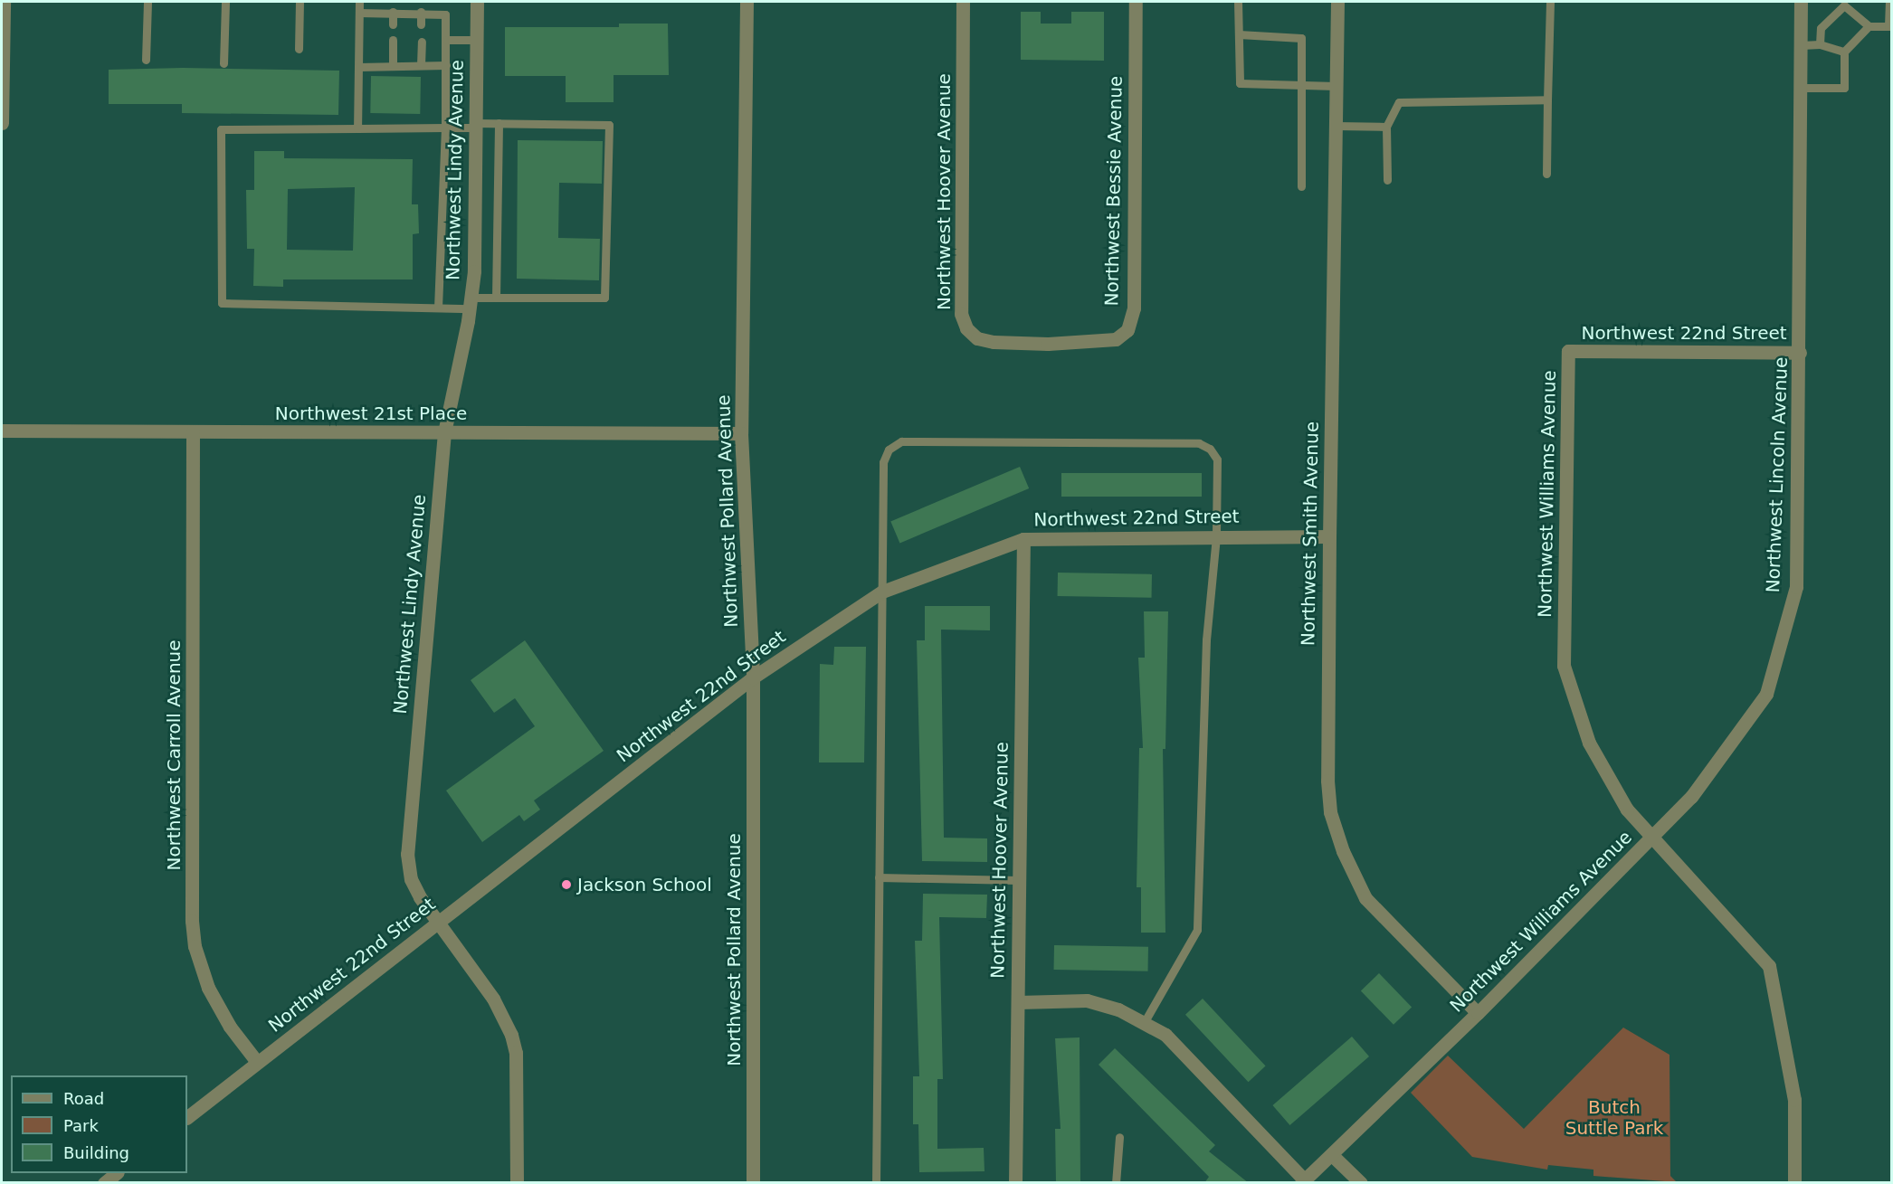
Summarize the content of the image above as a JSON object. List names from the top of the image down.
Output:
{
  "streets": {
    "street": [
      "Northwest Lindy Avenue",
      "Northwest Bessie Avenue",
      "Northwest Hoover Avenue",
      "Northwest 22nd Street",
      "Northwest 21st Place",
      "Northwest Lincoln Avenue",
      "Northwest Williams Avenue",
      "Northwest Pollard Avenue",
      "Northwest Smith Avenue",
      "Northwest Carroll Avenue"
    ]
  },
  "crossings": [
    ["Northwest Lindy Avenue", "Northwest 22nd Street"],
    ["Northwest Lindy Avenue", "Northwest 21st Place"],
    ["Northwest Bessie Avenue", "Northwest Hoover Avenue"],
    ["Northwest Hoover Avenue", "Northwest 22nd Street"],
    ["Northwest 22nd Street", "Northwest Lincoln Avenue"],
    ["Northwest 22nd Street", "Northwest Williams Avenue"],
    ["Northwest 22nd Street", "Northwest Pollard Avenue"],
    ["Northwest 22nd Street", "Northwest Smith Avenue"],
    ["Northwest 22nd Street", "Northwest Carroll Avenue"],
    ["Northwest 21st Place", "Northwest Pollard Avenue"],
    ["Northwest 21st Place", "Northwest Carroll Avenue"],
    ["Northwest Lincoln Avenue", "Northwest Williams Avenue"],
    ["Northwest Williams Avenue", "Northwest Smith Avenue"]
  ],
  "parks": ["Butch Suttle Park"],
  "places": ["Jackson School"],
  "legend": ["Road", "Park", "Building"]
}
